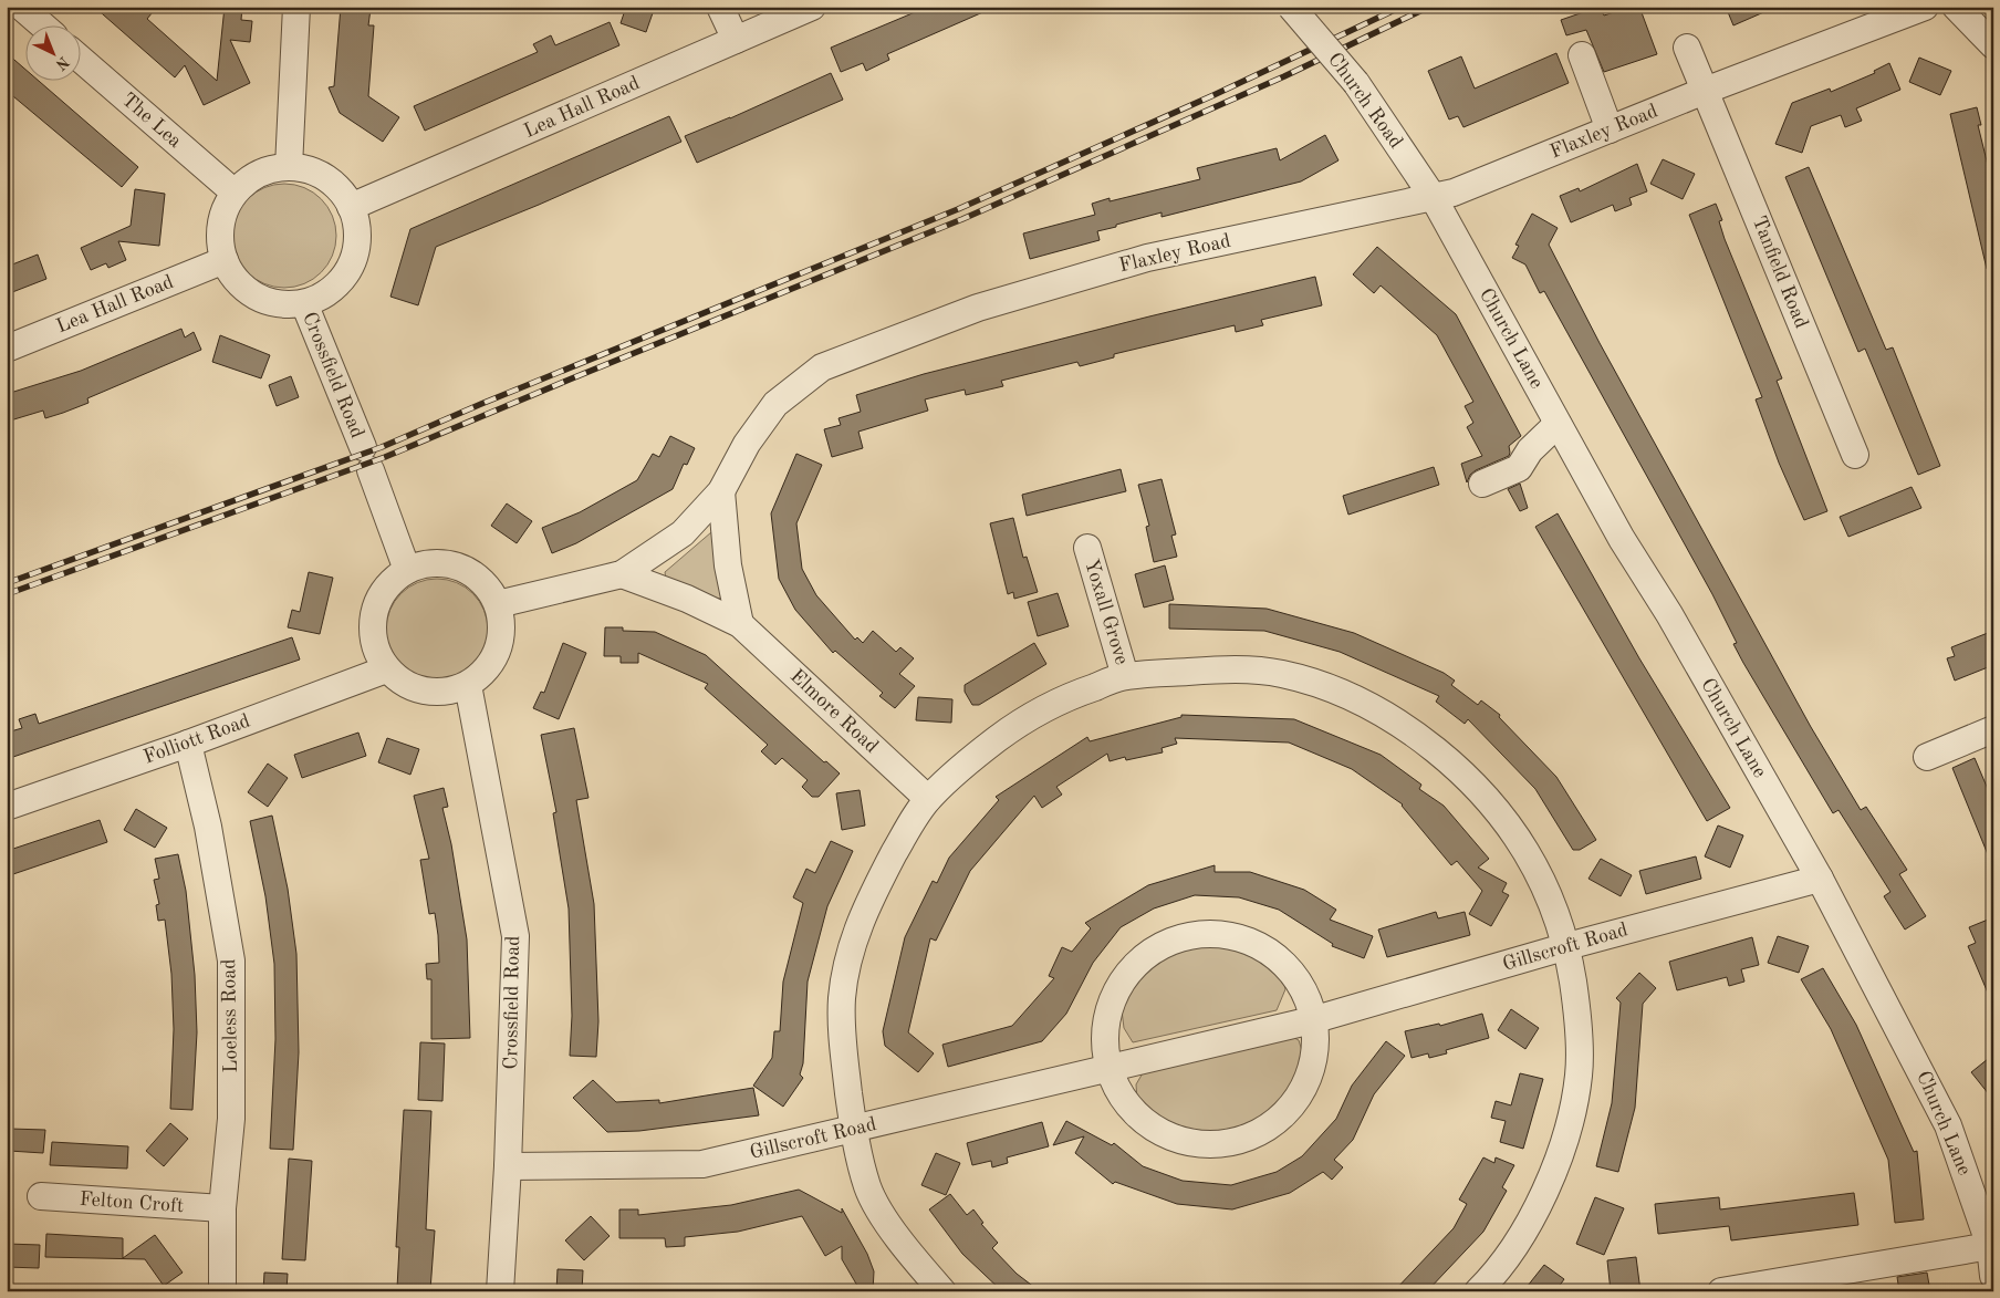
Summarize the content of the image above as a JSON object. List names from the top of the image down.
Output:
{
  "streets": {
    "street": [
      "Church Road",
      "Lea Hall Road",
      "The Lea",
      "Flaxley Road",
      "Tanfield Road",
      "Church Lane",
      "Crossfield Road",
      "Yoxall Grove",
      "Elmore Road",
      "Folliott Road",
      "Gillscroft Road",
      "Loeless Road",
      "Felton Croft"
    ]
  },
  "crossings": [
    ["Church Road", "Flaxley Road"],
    ["Church Road", "Church Lane"],
    ["Lea Hall Road", "The Lea"],
    ["Lea Hall Road", "Crossfield Road"],
    ["The Lea", "Crossfield Road"],
    ["Flaxley Road", "Tanfield Road"],
    ["Flaxley Road", "Church Lane"],
    ["Flaxley Road", "Crossfield Road"],
    ["Flaxley Road", "Elmore Road"],
    ["Flaxley Road", "Folliott Road"],
    ["Church Lane", "Gillscroft Road"],
    ["Crossfield Road", "Folliott Road"],
    ["Crossfield Road", "Gillscroft Road"],
    ["Folliott Road", "Loeless Road"],
    ["Loeless Road", "Felton Croft"]
  ],
  "north": "bottom right"
}
